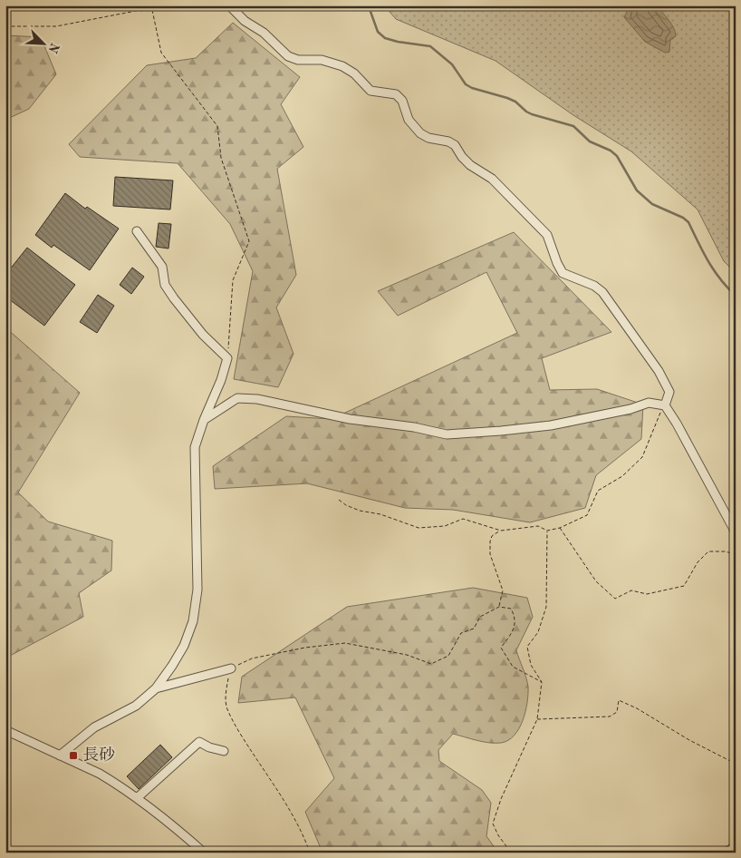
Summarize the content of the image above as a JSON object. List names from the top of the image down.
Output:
{
  "places": {
    "transit": ["長砂"]
  },
  "north": "bottom right"
}
